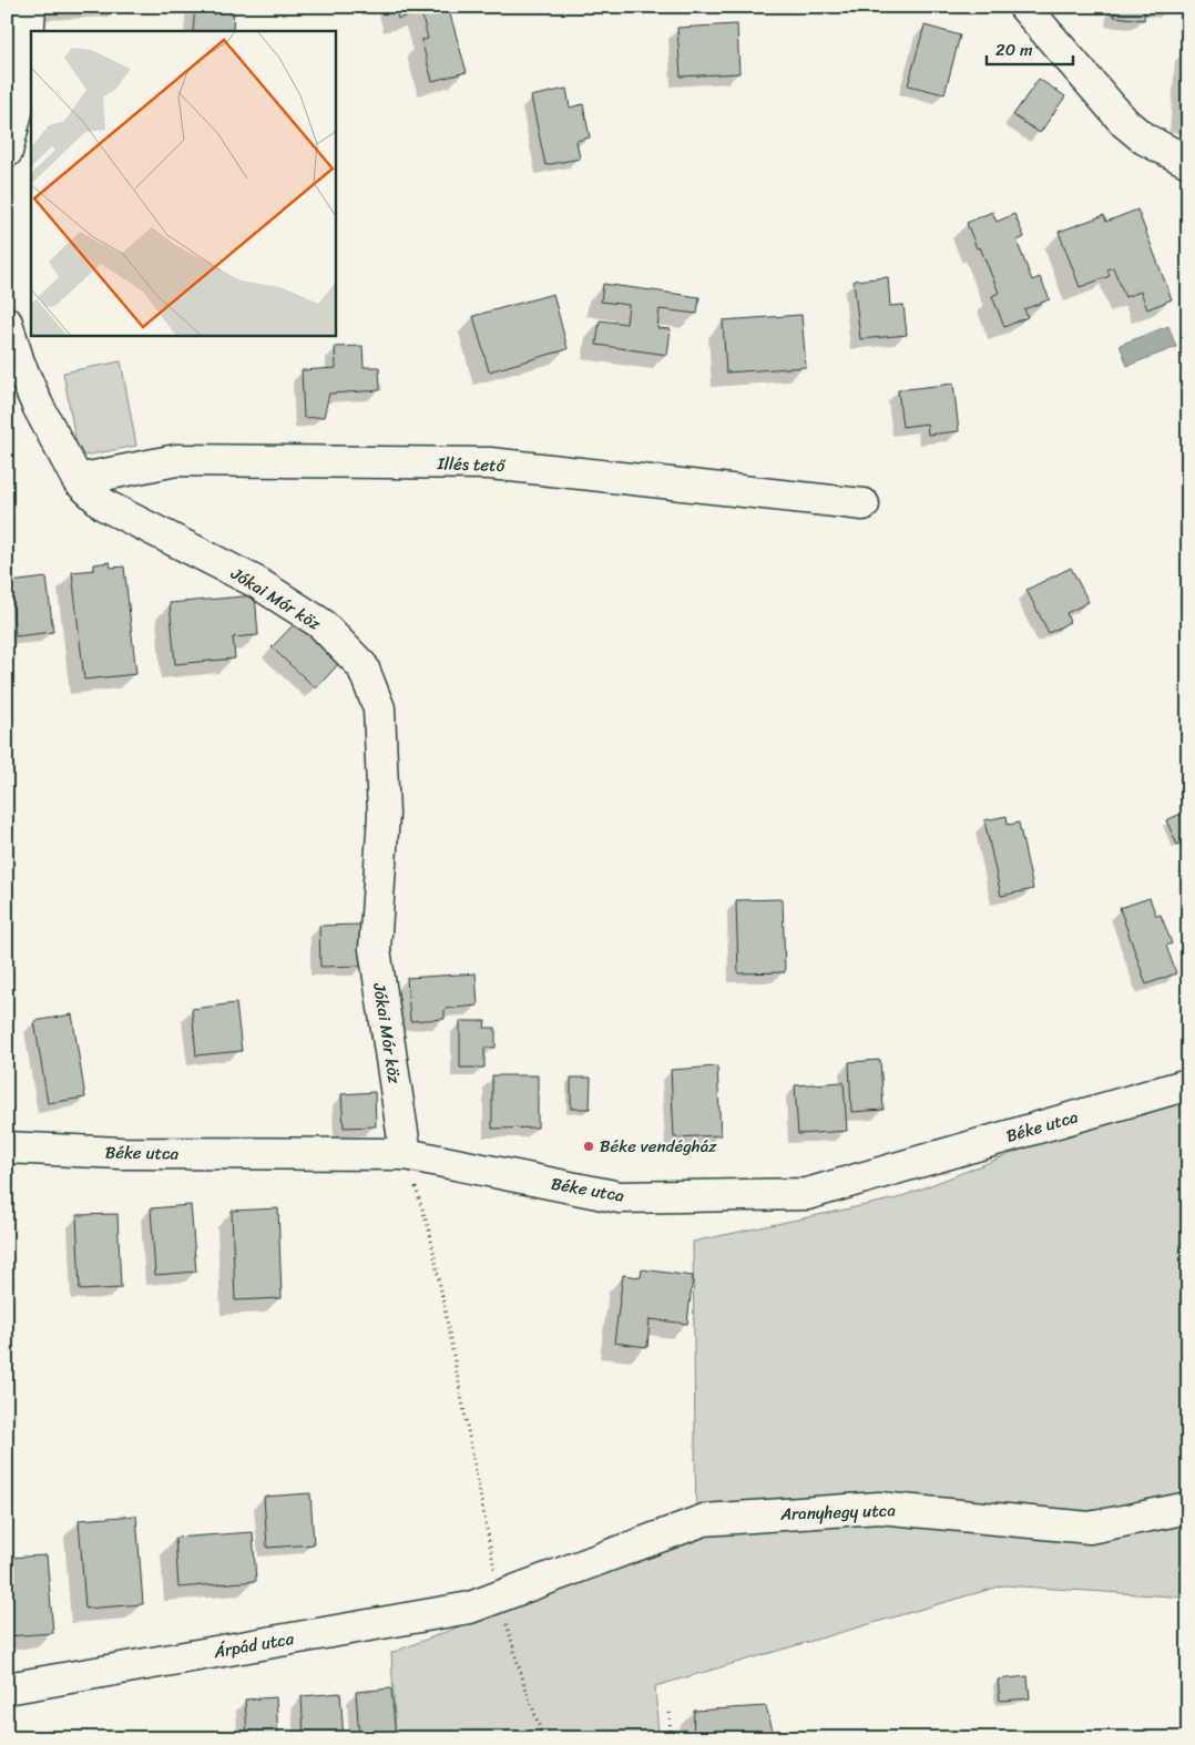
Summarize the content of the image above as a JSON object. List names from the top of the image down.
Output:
{
  "streets": {
    "street": [
      "Illés tető",
      "Jókai Mór köz",
      "Béke utca",
      "Aranyhegy utca",
      "Árpád utca"
    ]
  },
  "crossings": [
    ["Illés tető", "Jókai Mór köz"],
    ["Jókai Mór köz", "Béke utca"],
    ["Aranyhegy utca", "Árpád utca"]
  ],
  "places": ["Béke vendégház"],
  "scale_bar": "20 m"
}
